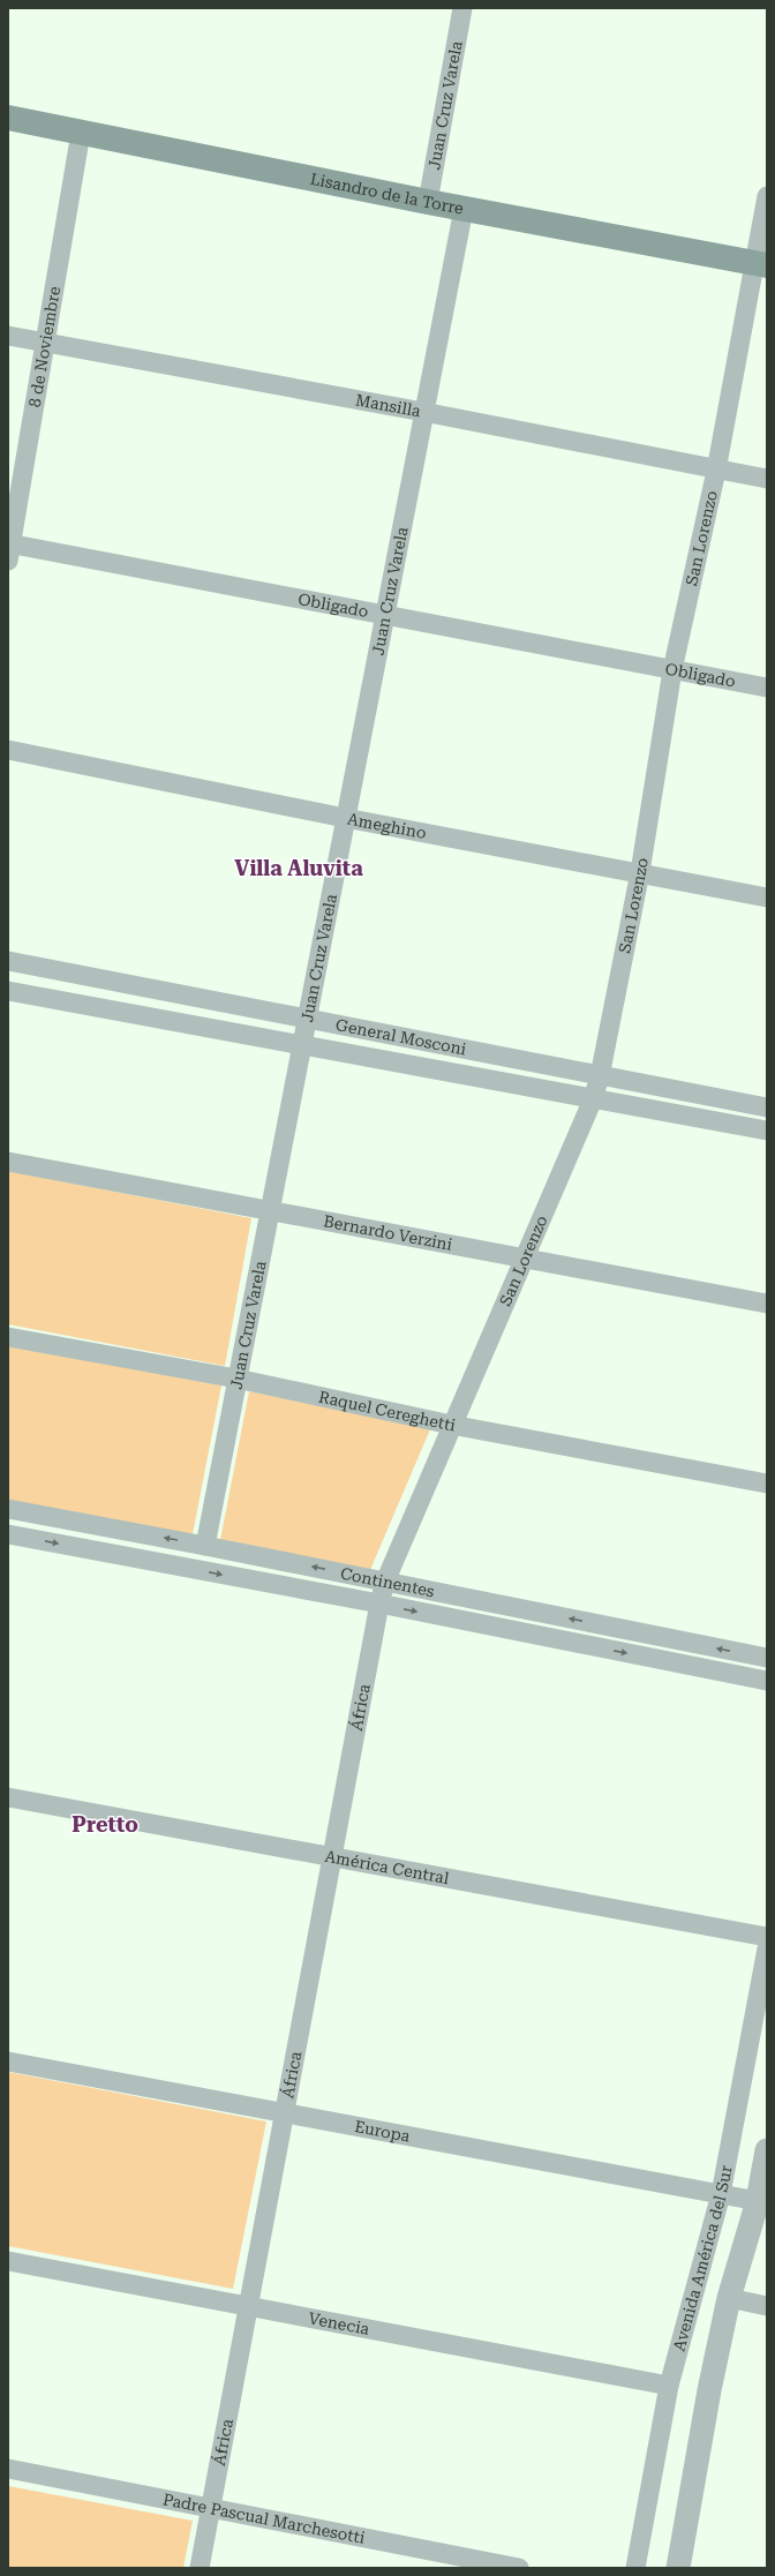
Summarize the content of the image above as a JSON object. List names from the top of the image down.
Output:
{
  "streets": {
    "main road": ["Lisandro de la Torre"],
    "street": [
      "Juan Cruz Varela",
      "8 de Noviembre",
      "Mansilla",
      "San Lorenzo",
      "Obligado",
      "Ameghino",
      "General Mosconi",
      "Bernardo Verzini",
      "Raquel Cereghetti",
      "Continentes",
      "África",
      "América Central",
      "Europa",
      "Avenida América del Sur",
      "Venecia",
      "Padre Pascual Marchesotti"
    ]
  },
  "crossings": [
    ["Juan Cruz Varela", "Lisandro de la Torre"],
    ["Juan Cruz Varela", "Mansilla"],
    ["Juan Cruz Varela", "Obligado"],
    ["Juan Cruz Varela", "Ameghino"],
    ["Juan Cruz Varela", "General Mosconi"],
    ["Juan Cruz Varela", "Bernardo Verzini"],
    ["Juan Cruz Varela", "Raquel Cereghetti"],
    ["Juan Cruz Varela", "Continentes"],
    ["Lisandro de la Torre", "8 de Noviembre"],
    ["Lisandro de la Torre", "San Lorenzo"],
    ["8 de Noviembre", "Mansilla"],
    ["8 de Noviembre", "Obligado"],
    ["Mansilla", "San Lorenzo"],
    ["San Lorenzo", "Obligado"],
    ["San Lorenzo", "Ameghino"],
    ["San Lorenzo", "General Mosconi"],
    ["San Lorenzo", "Bernardo Verzini"],
    ["San Lorenzo", "Raquel Cereghetti"],
    ["San Lorenzo", "Continentes"],
    ["San Lorenzo", "África"],
    ["Continentes", "África"],
    ["África", "América Central"],
    ["África", "Europa"],
    ["África", "Venecia"],
    ["África", "Padre Pascual Marchesotti"],
    ["Europa", "Avenida América del Sur"],
    ["Avenida América del Sur", "Venecia"]
  ],
  "districts": ["Villa Aluvita", "Pretto"]
}
